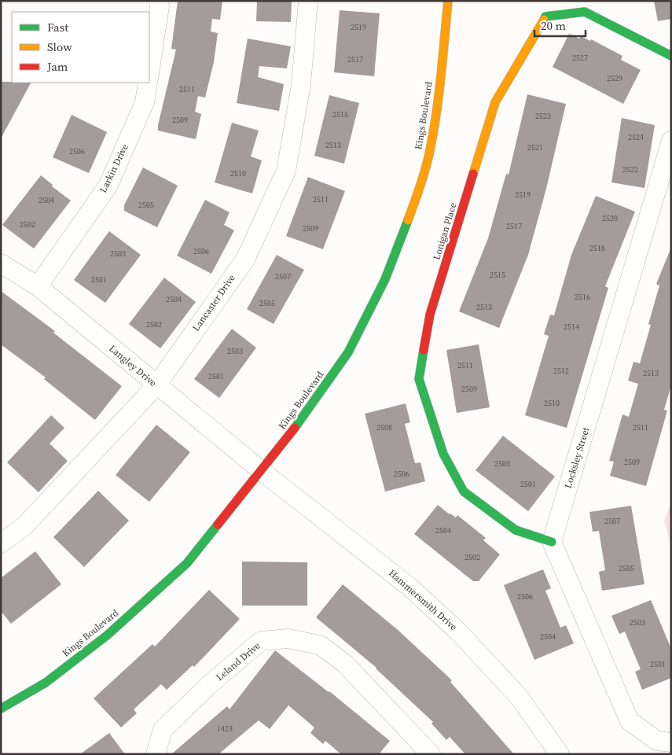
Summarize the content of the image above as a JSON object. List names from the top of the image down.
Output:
{
  "streets": {
    "street": [
      "Kings Boulevard",
      "Larkin Drive",
      "Lonigan Place",
      "Lancaster Drive",
      "Langley Drive",
      "Locksley Street",
      "Hammersmith Drive",
      "Leland Drive"
    ]
  },
  "crossings": [
    ["Kings Boulevard", "Langley Drive"],
    ["Kings Boulevard", "Hammersmith Drive"],
    ["Larkin Drive", "Langley Drive"],
    ["Lonigan Place", "Locksley Street"],
    ["Lancaster Drive", "Langley Drive"],
    ["Langley Drive", "Hammersmith Drive"]
  ],
  "house_numbers": [
    "2519",
    "2527",
    "2517",
    "2529",
    "2511",
    "2515",
    "2523",
    "2509",
    "2524",
    "2513",
    "2521",
    "2506",
    "2522",
    "2510",
    "2519",
    "2511",
    "2504",
    "2505",
    "2520",
    "2502",
    "2517",
    "2509",
    "2518",
    "2506",
    "2503",
    "2515",
    "2507",
    "2501",
    "2516",
    "2504",
    "2505",
    "2513",
    "2502",
    "2514",
    "2503",
    "2511",
    "2512",
    "2513",
    "2501",
    "2509",
    "2510",
    "2508",
    "2511",
    "2509",
    "2503",
    "2506",
    "2501",
    "2507",
    "2504",
    "2502",
    "2505",
    "2506",
    "2503",
    "2504",
    "2501",
    "1423"
  ],
  "legend": ["Fast", "Slow", "Jam"],
  "scale_bar": "20 m"
}
